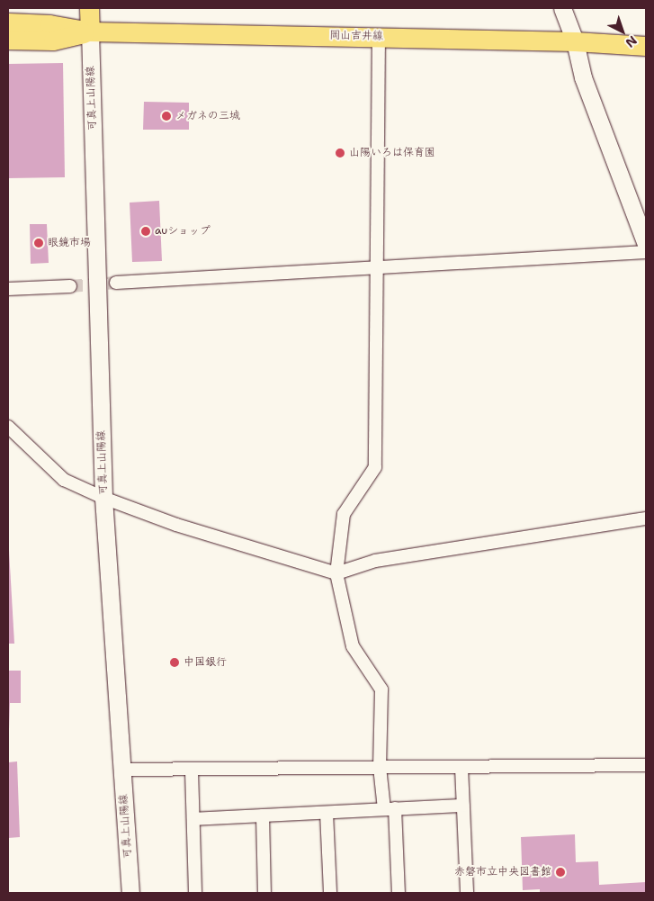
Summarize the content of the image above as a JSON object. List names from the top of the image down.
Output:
{
  "streets": {
    "main road": ["岡山吉井線", "可真上山陽線"]
  },
  "crossings": [
    ["岡山吉井線", "可真上山陽線"]
  ],
  "places": [
    "メガネの三城",
    "山陽いろは保育園",
    "auショップ",
    "眼鏡市場",
    "中国銀行",
    "赤磐市立中央図書館"
  ],
  "north": "bottom right"
}
